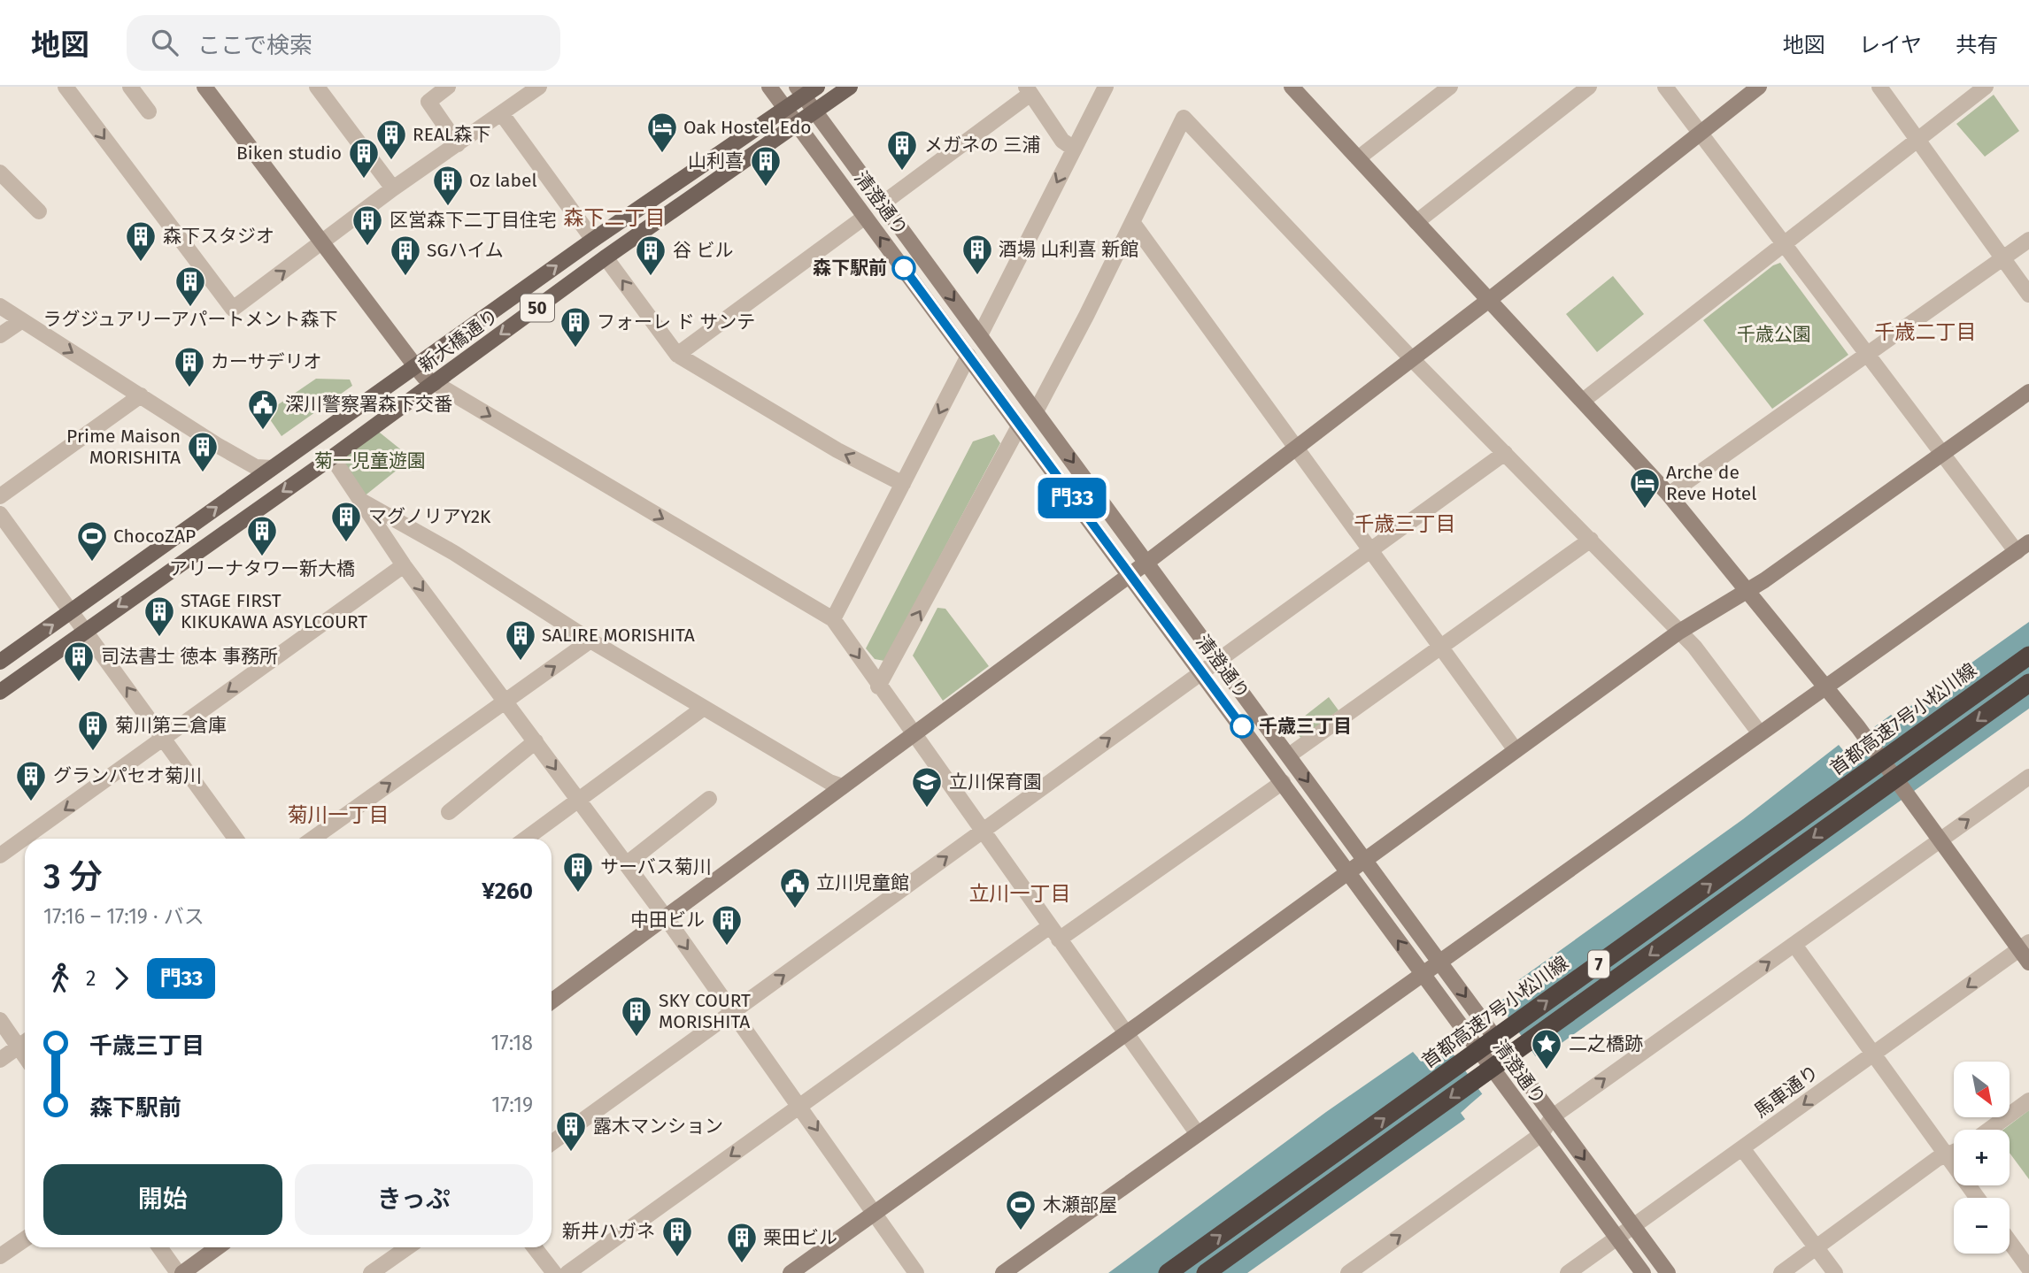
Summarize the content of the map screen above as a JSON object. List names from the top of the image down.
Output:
{
  "streets": {
    "highway": ["首都高速7号小松川線", "7"],
    "main road": ["50", "新大橋通り"],
    "street": ["清澄通り", "馬車通り"]
  },
  "crossings": [
    ["清澄通り", "新大橋通り"],
    ["清澄通り", "馬車通り"]
  ],
  "districts": [
    "森下二丁目",
    "千歳二丁目",
    "千歳三丁目",
    "菊川一丁目",
    "立川一丁目"
  ],
  "parks": ["千歳公園", "菊一児童遊園"],
  "places": {
    "hotel": ["Oak Hostel Edo", "Arche de Reve Hotel"],
    "building": [
      "REAL森下",
      "メガネの 三浦",
      "Biken studio",
      "山利喜",
      "Oz label",
      "区営森下二丁目住宅",
      "森下スタジオ",
      "酒場 山利喜 新館",
      "SGハイム",
      "谷 ビル",
      "ラグジュアリーアパートメント森下",
      "フォーレ ド サンテ",
      "カーサデリオ",
      "Prime Maison MORISHITA",
      "マグノリアY2K",
      "アリーナタワー新大橋",
      "STAGE FIRST KIKUKAWA ASYLCOURT",
      "SALIRE MORISHITA",
      "司法書士 徳本 事務所",
      "菊川第三倉庫",
      "グランパセオ菊川",
      "サーバス菊川",
      "中田ビル",
      "SKY COURT MORISHITA",
      "露木マンション",
      "新井ハガネ",
      "栗田ビル"
    ],
    "other": ["森下駅前", "千歳三丁目"],
    "public building": ["深川警察署森下交番", "立川児童館"],
    "sports": ["ChocoZAP", "木瀬部屋"],
    "school or university": ["立川保育園"],
    "place": ["二之橋跡"]
  },
  "lines": ["bus line 門33"],
  "north": "bottom right",
  "page": {
    "header": "地図",
    "search": "ここで検索",
    "nav": ["地図", "レイヤ", "共有"],
    "on_map": "門33",
    "heading": ["3 分", "17:16 – 17:19 · バス", "¥260"],
    "legs": ["2", "門33"],
    "list": [
      {
        "name": "千歳三丁目",
        "value": "17:18"
      },
      {
        "name": "森下駅前",
        "value": "17:19"
      }
    ],
    "map_buttons": ["+", "−"],
    "buttons": ["開始", "きっぷ"]
  }
}
